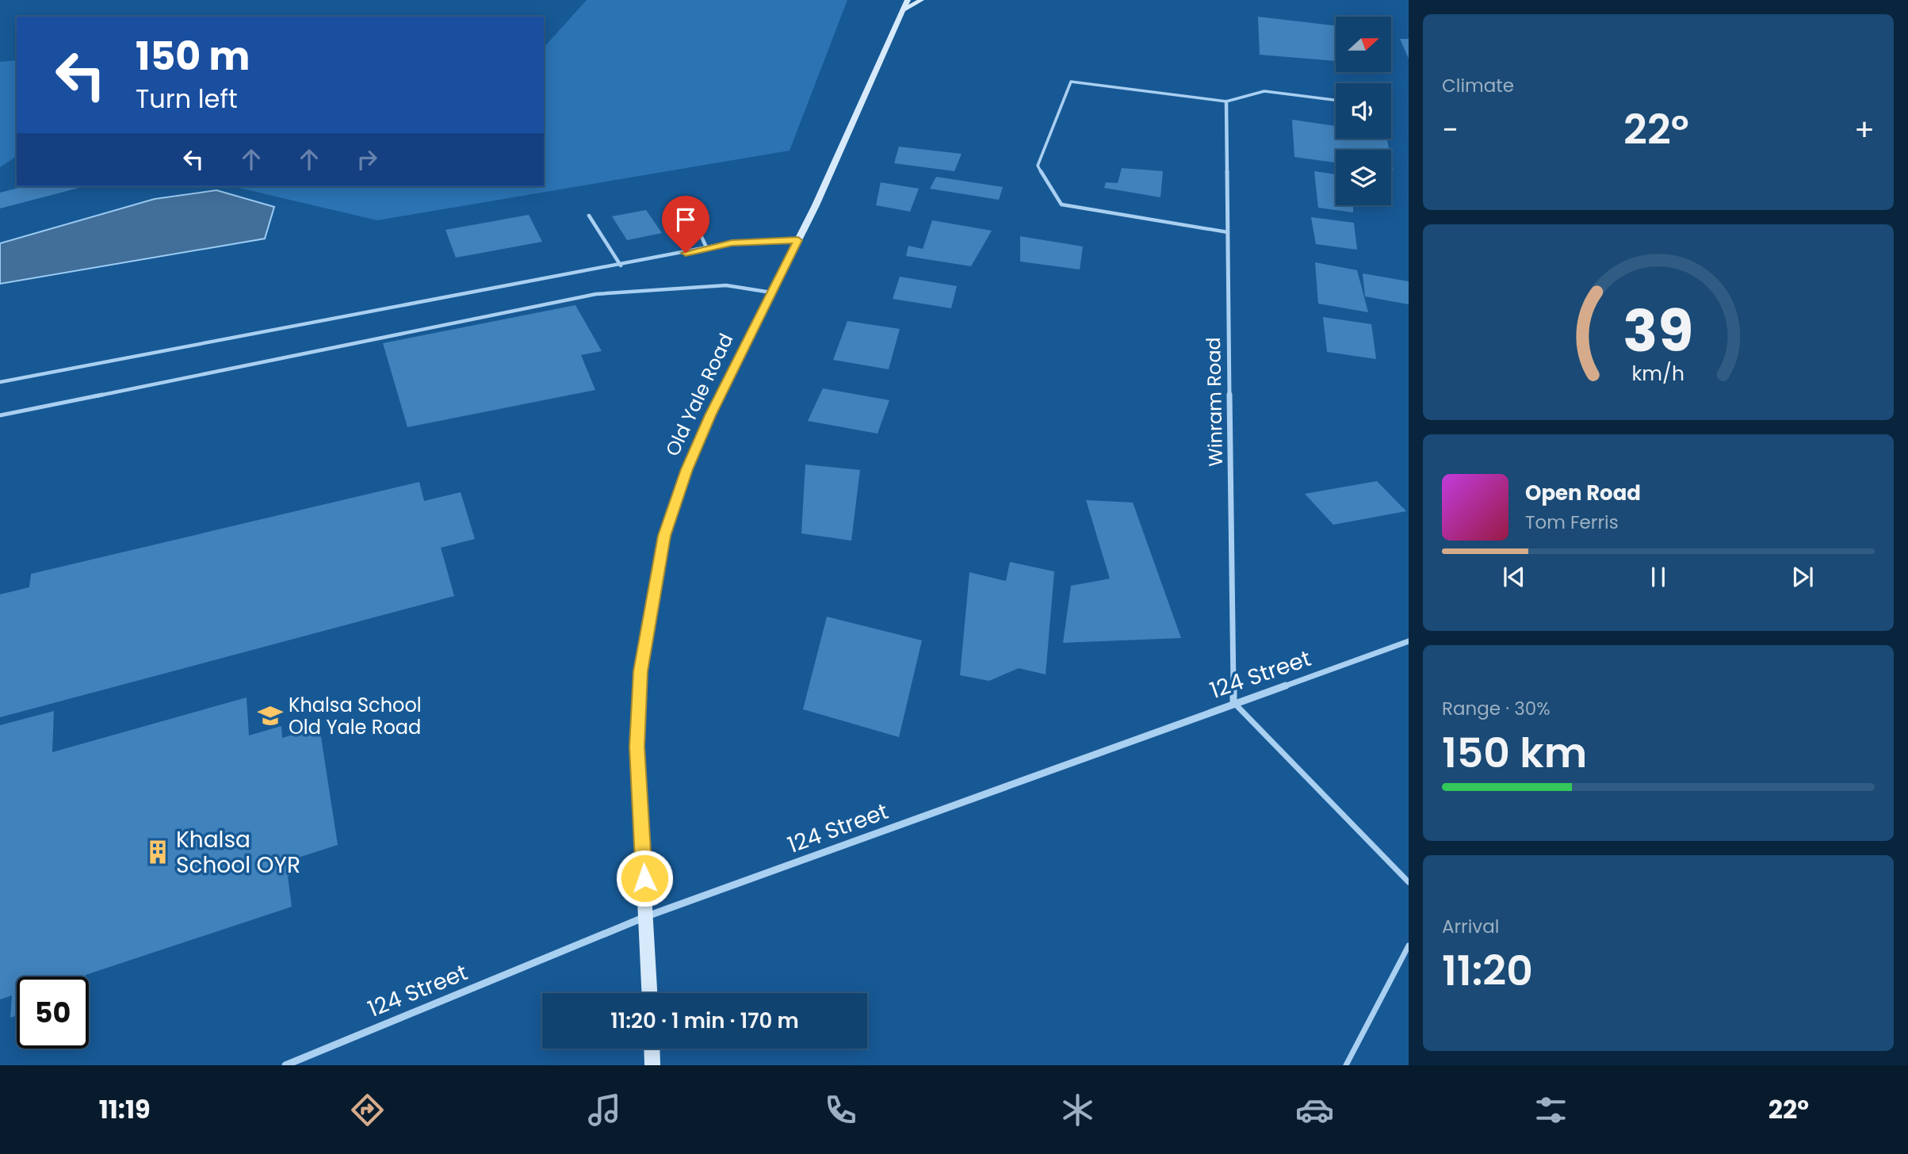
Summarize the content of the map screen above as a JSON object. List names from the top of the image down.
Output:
{
  "streets": {
    "main road": ["Old Yale Road"],
    "street": ["Winram Road", "124 Street"]
  },
  "crossings": [
    ["Old Yale Road", "124 Street"],
    ["Winram Road", "124 Street"]
  ],
  "places": {
    "school or university": ["Khalsa School Old Yale Road"],
    "building": ["Khalsa School OYR"]
  },
  "north": "right",
  "page": {
    "tile": [
      "Climate",
      ["Range · 30%", "150 km"],
      ["Arrival", "11:20"]
    ],
    "turn": ["150 m", "Turn left"],
    "heat": ["−", "22°", "+"],
    "song": ["Open Road", "Tom Ferris"],
    "limit": "50",
    "trip": "11:20 · 1 min · 170 m",
    "tabs": ["11:19", "22°"],
    "gauge": ["39", "km/h"]
  }
}
